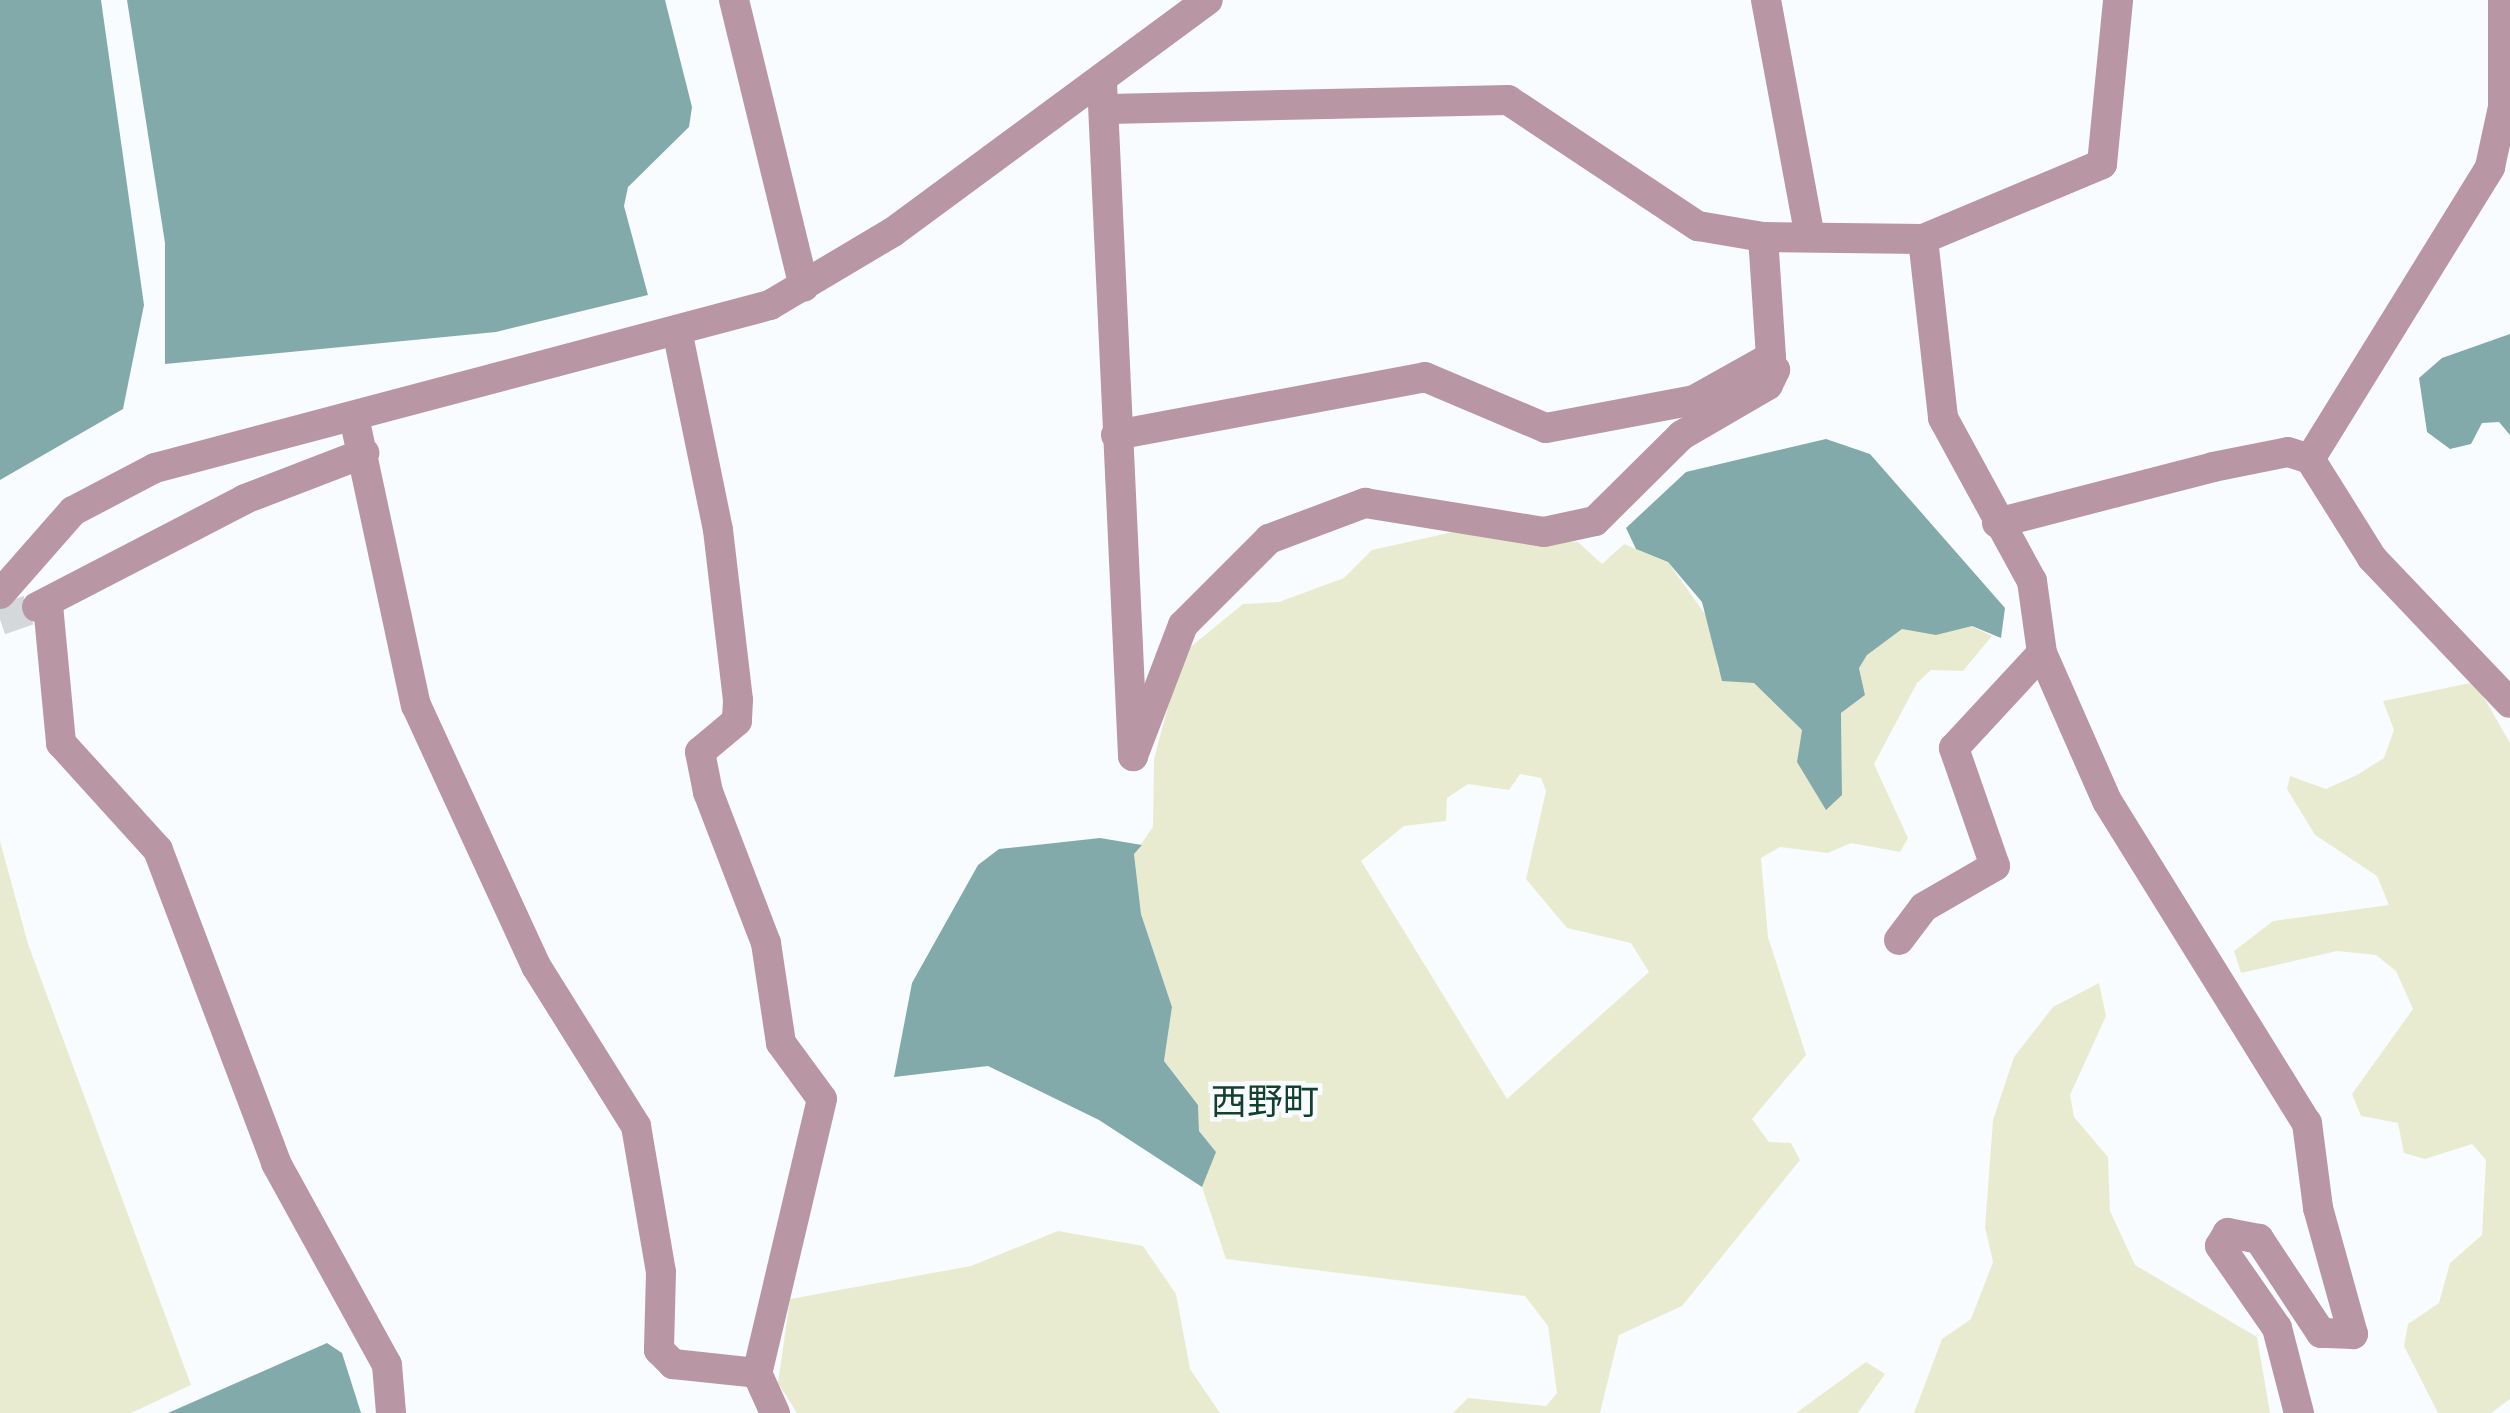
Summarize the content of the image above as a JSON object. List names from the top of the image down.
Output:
{
  "districts": ["西野町"]
}
